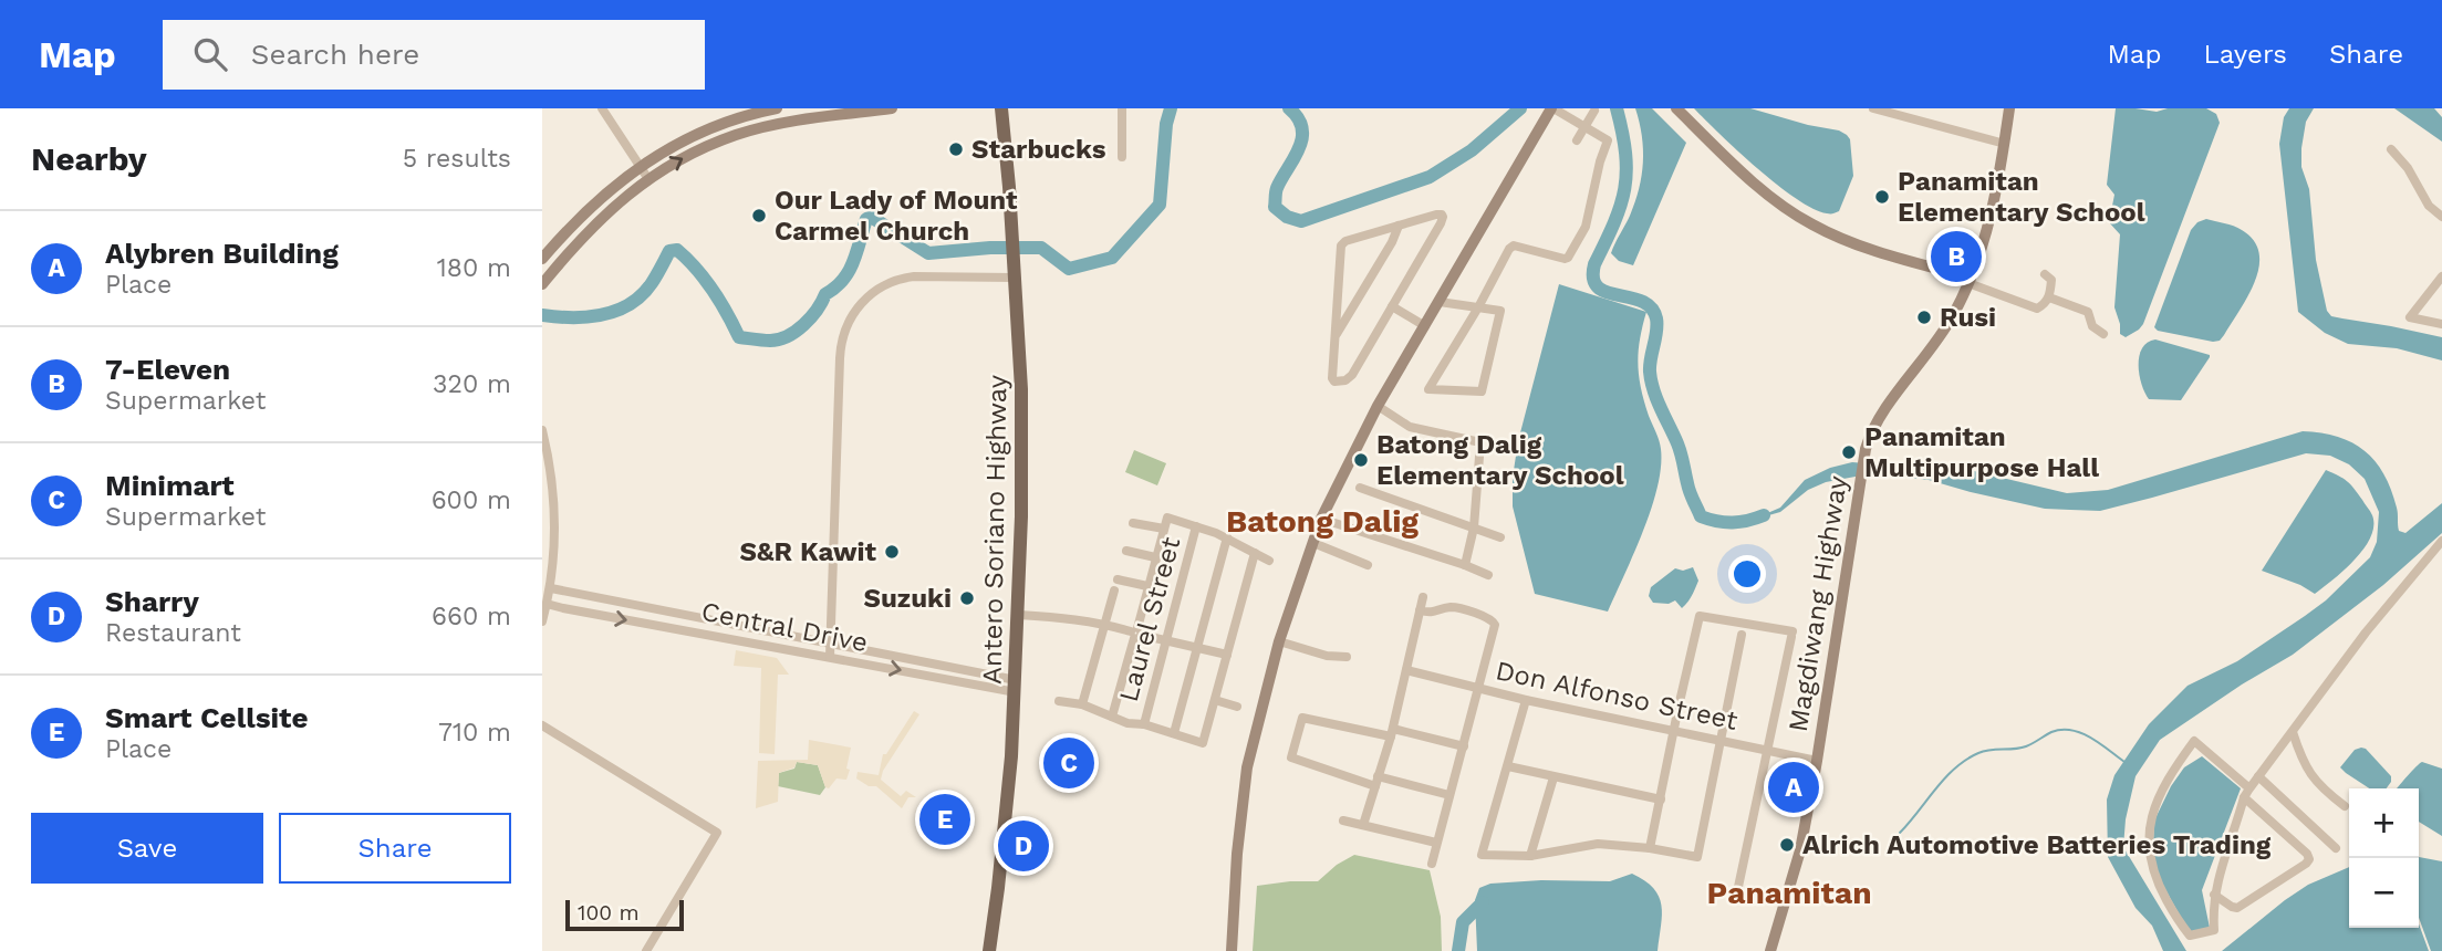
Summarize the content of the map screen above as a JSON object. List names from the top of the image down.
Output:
{
  "streets": {
    "main road": ["Antero Soriano Highway"],
    "street": [
      "Magdiwang Highway",
      "Laurel Street",
      "Central Drive",
      "Don Alfonso Street"
    ]
  },
  "crossings": [
    ["Antero Soriano Highway", "Central Drive"],
    ["Magdiwang Highway", "Don Alfonso Street"]
  ],
  "districts": ["Batong Dalig", "Panamitan"],
  "places": [
    "Starbucks",
    "Panamitan Elementary School",
    "Our Lady of Mount Carmel Church",
    "Rusi",
    "Panamitan Multipurpose Hall",
    "Batong Dalig Elementary School",
    "S&R Kawit",
    "Suzuki",
    "Alrich Automotive Batteries Trading"
  ],
  "scale_bar": "100 m",
  "page": {
    "header": "Map",
    "search": "Search here",
    "nav": ["Map", "Layers", "Share"],
    "heading": ["Nearby", "5 results"],
    "list": [
      {
        "mark": "A",
        "name": "Alybren Building",
        "note": "Place",
        "value": "180 m"
      },
      {
        "mark": "B",
        "name": "7-Eleven",
        "note": "Supermarket",
        "value": "320 m"
      },
      {
        "mark": "C",
        "name": "Minimart",
        "note": "Supermarket",
        "value": "600 m"
      },
      {
        "mark": "D",
        "name": "Sharry",
        "note": "Restaurant",
        "value": "660 m"
      },
      {
        "mark": "E",
        "name": "Smart Cellsite",
        "note": "Place",
        "value": "710 m"
      }
    ],
    "pins": [
      "B",
      "C",
      "A",
      "E",
      "D"
    ],
    "map_buttons": ["+", "−"],
    "buttons": ["Save", "Share"],
    "scale": "100 m"
  }
}
